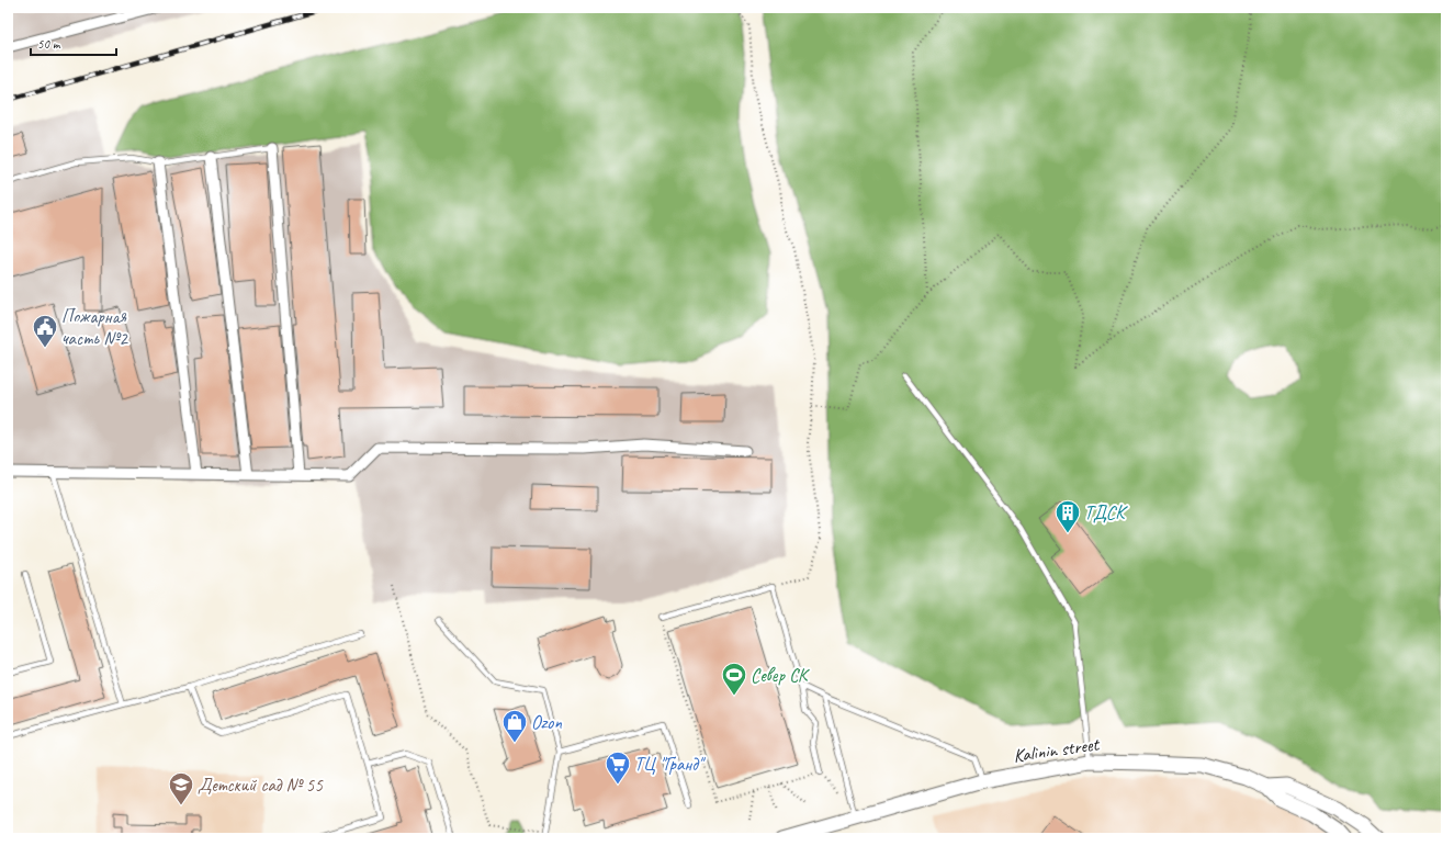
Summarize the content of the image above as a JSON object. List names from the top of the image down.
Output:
{
  "streets": {
    "main road": ["Kalinin street"]
  },
  "places": {
    "public building": ["Пожарная часть №2"],
    "building": ["ТДСК"],
    "sports": ["Север СК"],
    "shop": ["Ozon"],
    "supermarket": ["ТЦ \"Гранд\""],
    "school or university": ["Детский сад № 55"]
  },
  "scale_bar": "50 m"
}
